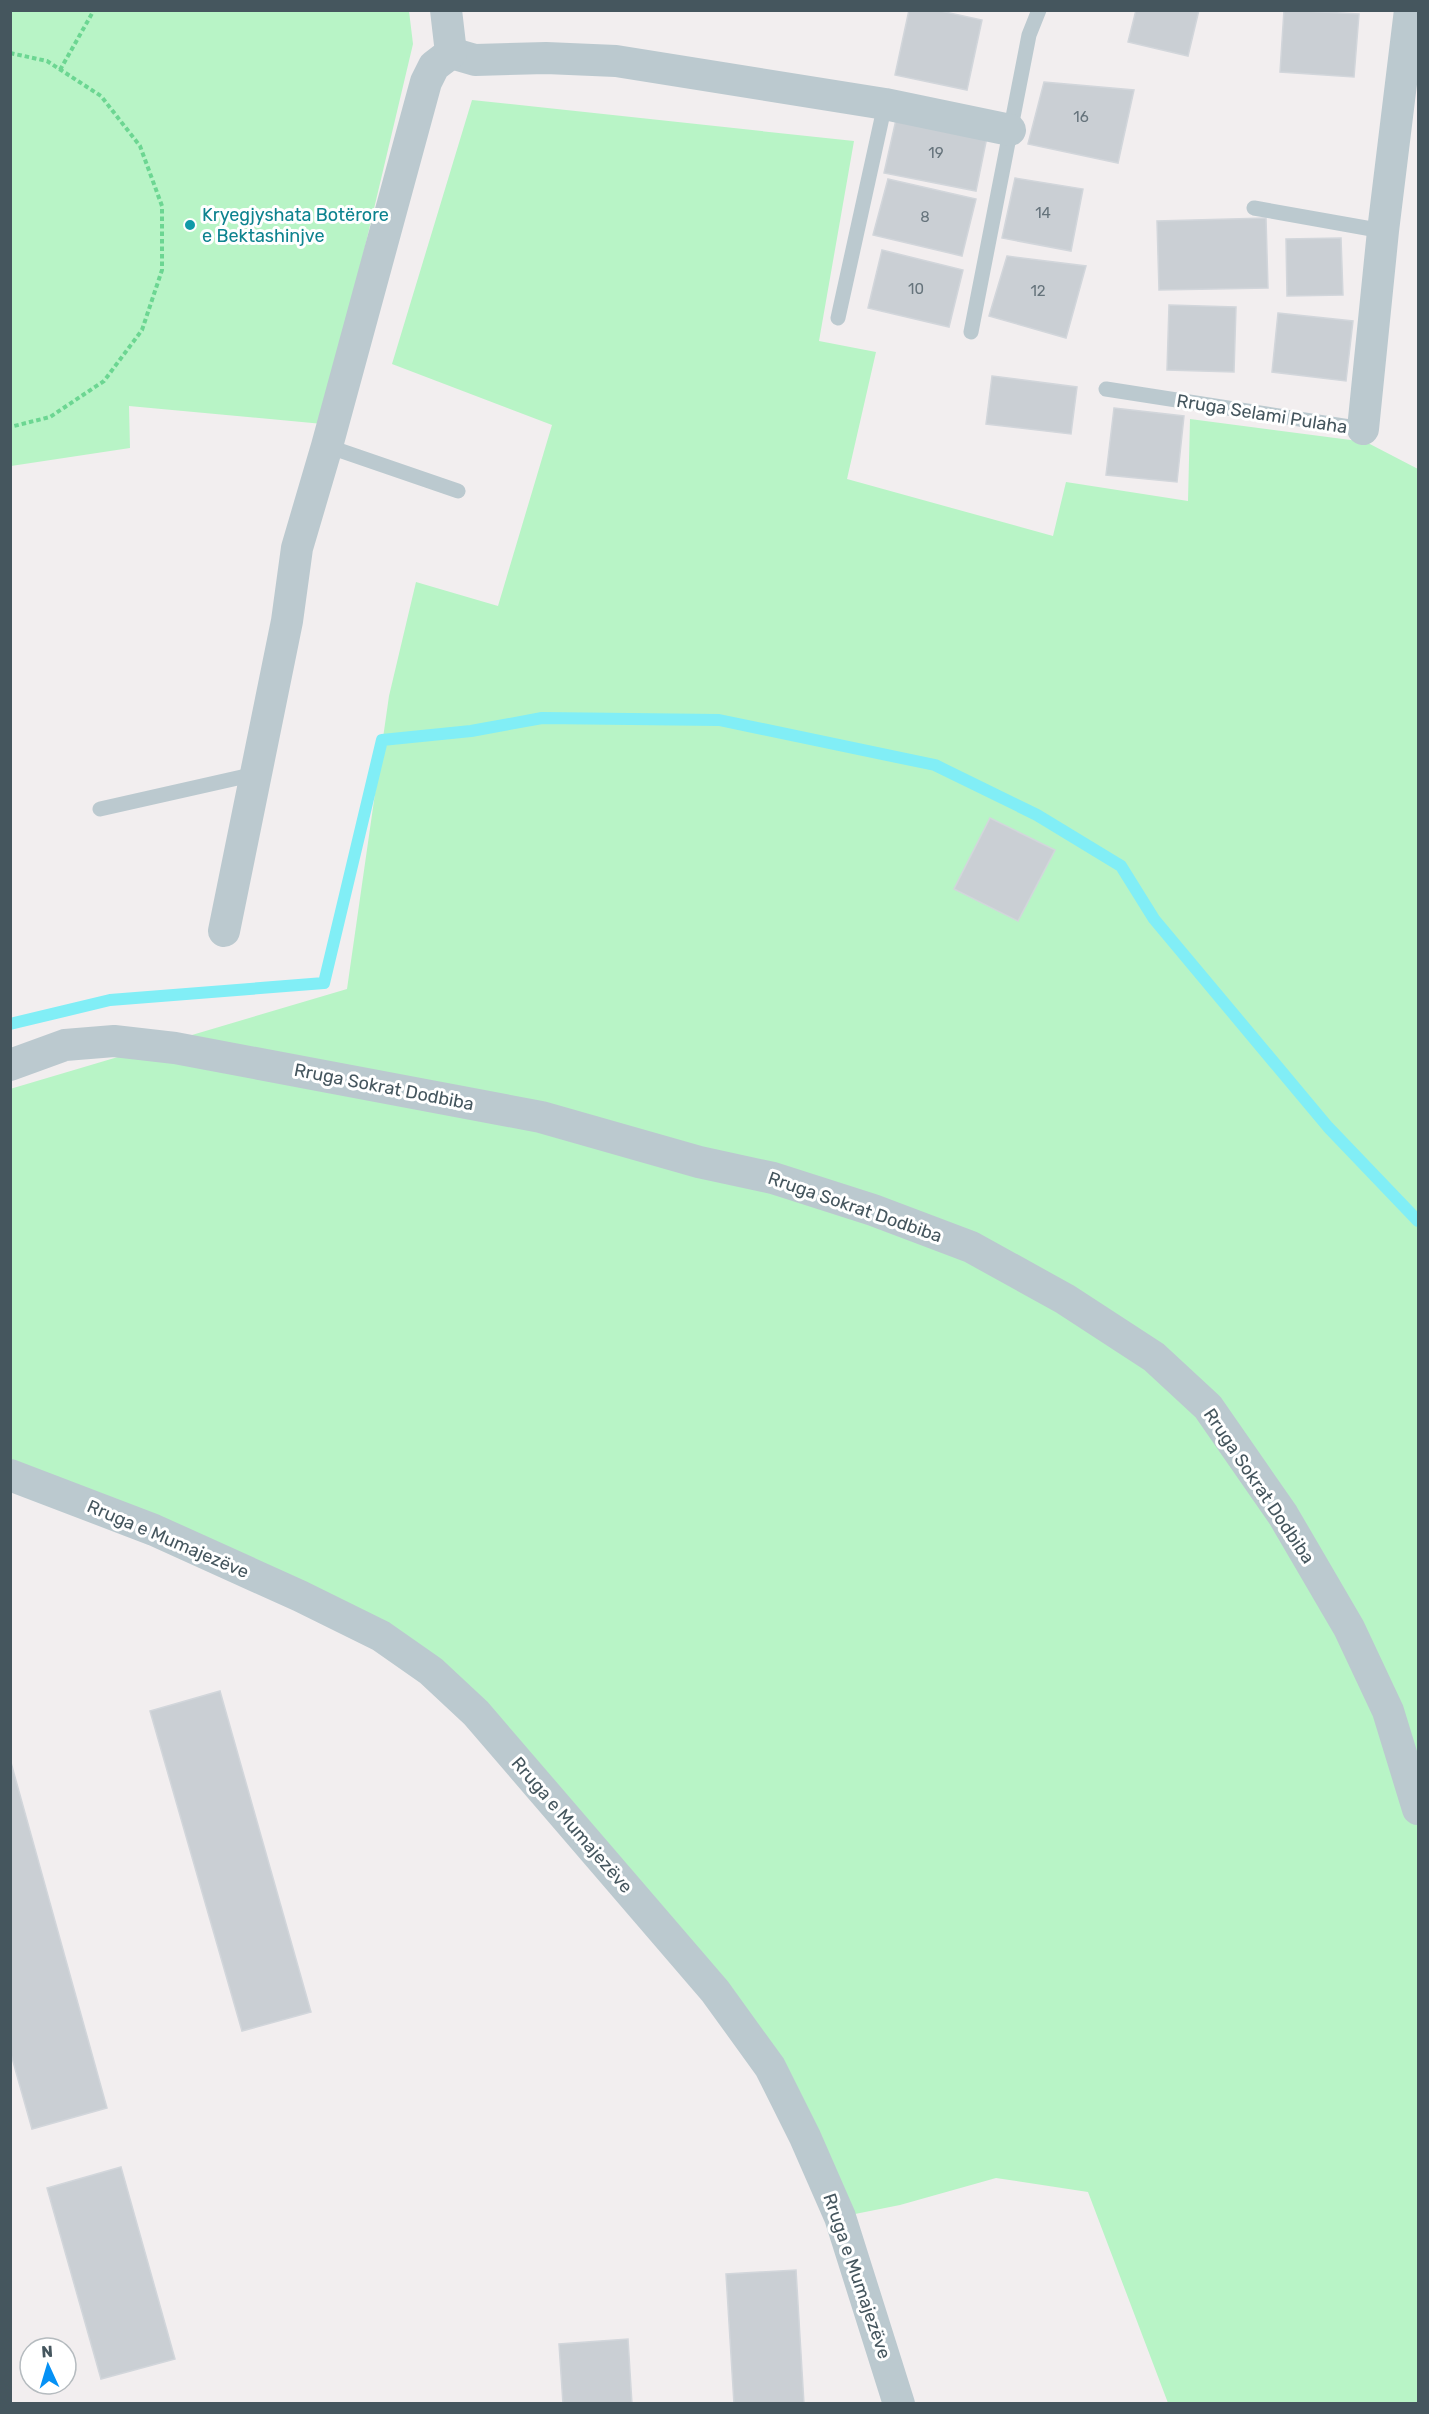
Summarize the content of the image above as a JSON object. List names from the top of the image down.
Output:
{
  "streets": {
    "street": ["Rruga Selami Pulaha", "Rruga Sokrat Dodbiba", "Rruga e Mumajezëve"]
  },
  "places": ["Kryegjyshata Botërore e Bektashinjve"],
  "house_numbers": [
    "16",
    "19",
    "14",
    "8",
    "10",
    "12"
  ],
  "north": "top"
}
